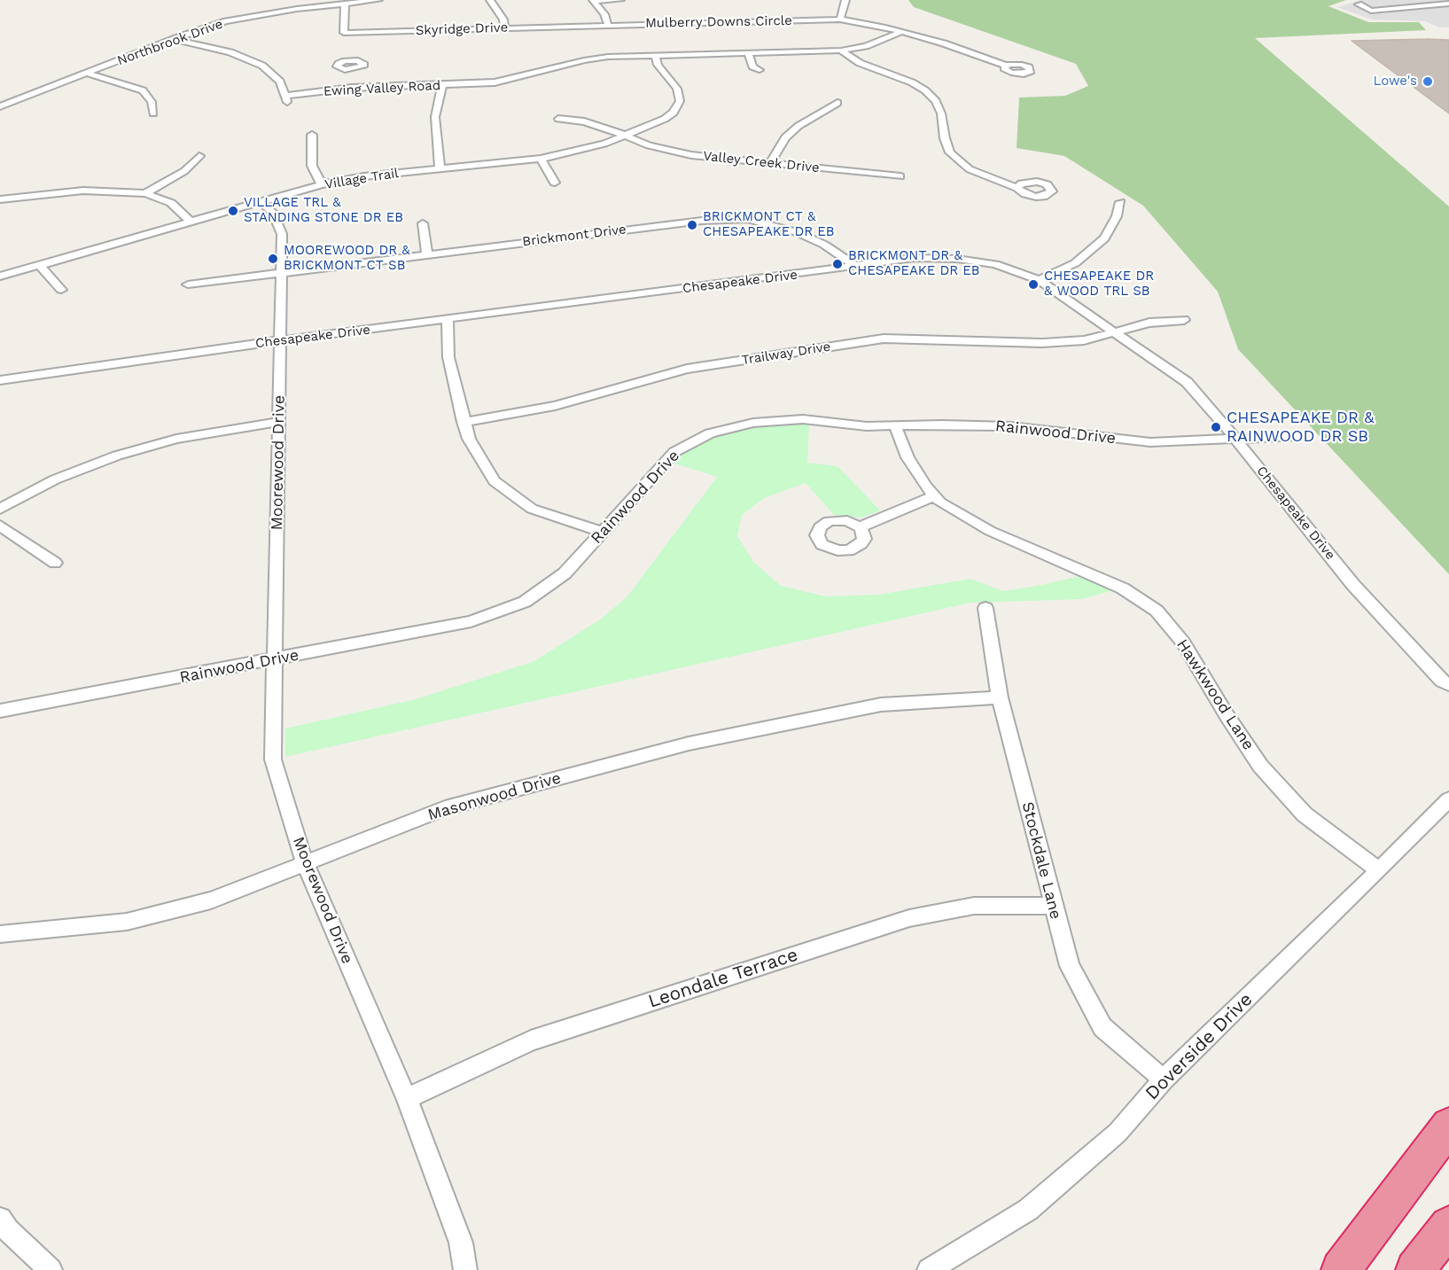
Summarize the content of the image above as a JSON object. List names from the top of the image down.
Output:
{
  "streets": {
    "street": [
      "Mulberry Downs Circle",
      "Skyridge Drive",
      "Northbrook Drive",
      "Ewing Valley Road",
      "Valley Creek Drive",
      "Village Trail",
      "Brickmont Drive",
      "Chesapeake Drive",
      "Trailway Drive",
      "Rainwood Drive",
      "Moorewood Drive",
      "Hawkwood Lane",
      "Masonwood Drive",
      "Stockdale Lane",
      "Leondale Terrace",
      "Doverside Drive"
    ]
  },
  "crossings": [
    ["Mulberry Downs Circle", "Skyridge Drive"],
    ["Mulberry Downs Circle", "Ewing Valley Road"],
    ["Skyridge Drive", "Northbrook Drive"],
    ["Northbrook Drive", "Ewing Valley Road"],
    ["Ewing Valley Road", "Village Trail"],
    ["Valley Creek Drive", "Village Trail"],
    ["Village Trail", "Moorewood Drive"],
    ["Brickmont Drive", "Chesapeake Drive"],
    ["Brickmont Drive", "Moorewood Drive"],
    ["Chesapeake Drive", "Trailway Drive"],
    ["Chesapeake Drive", "Rainwood Drive"],
    ["Chesapeake Drive", "Moorewood Drive"],
    ["Rainwood Drive", "Moorewood Drive"],
    ["Rainwood Drive", "Hawkwood Lane"],
    ["Moorewood Drive", "Masonwood Drive"],
    ["Moorewood Drive", "Leondale Terrace"],
    ["Hawkwood Lane", "Doverside Drive"],
    ["Masonwood Drive", "Stockdale Lane"],
    ["Stockdale Lane", "Leondale Terrace"],
    ["Stockdale Lane", "Doverside Drive"]
  ],
  "places": [
    "Lowe's",
    "VILLAGE TRL & STANDING STONE DR EB",
    "BRICKMONT CT & CHESAPEAKE DR EB",
    "MOOREWOOD DR & BRICKMONT CT SB",
    "BRICKMONT DR & CHESAPEAKE DR EB",
    "CHESAPEAKE DR & WOOD TRL SB",
    "CHESAPEAKE DR & RAINWOOD DR SB"
  ]
}
